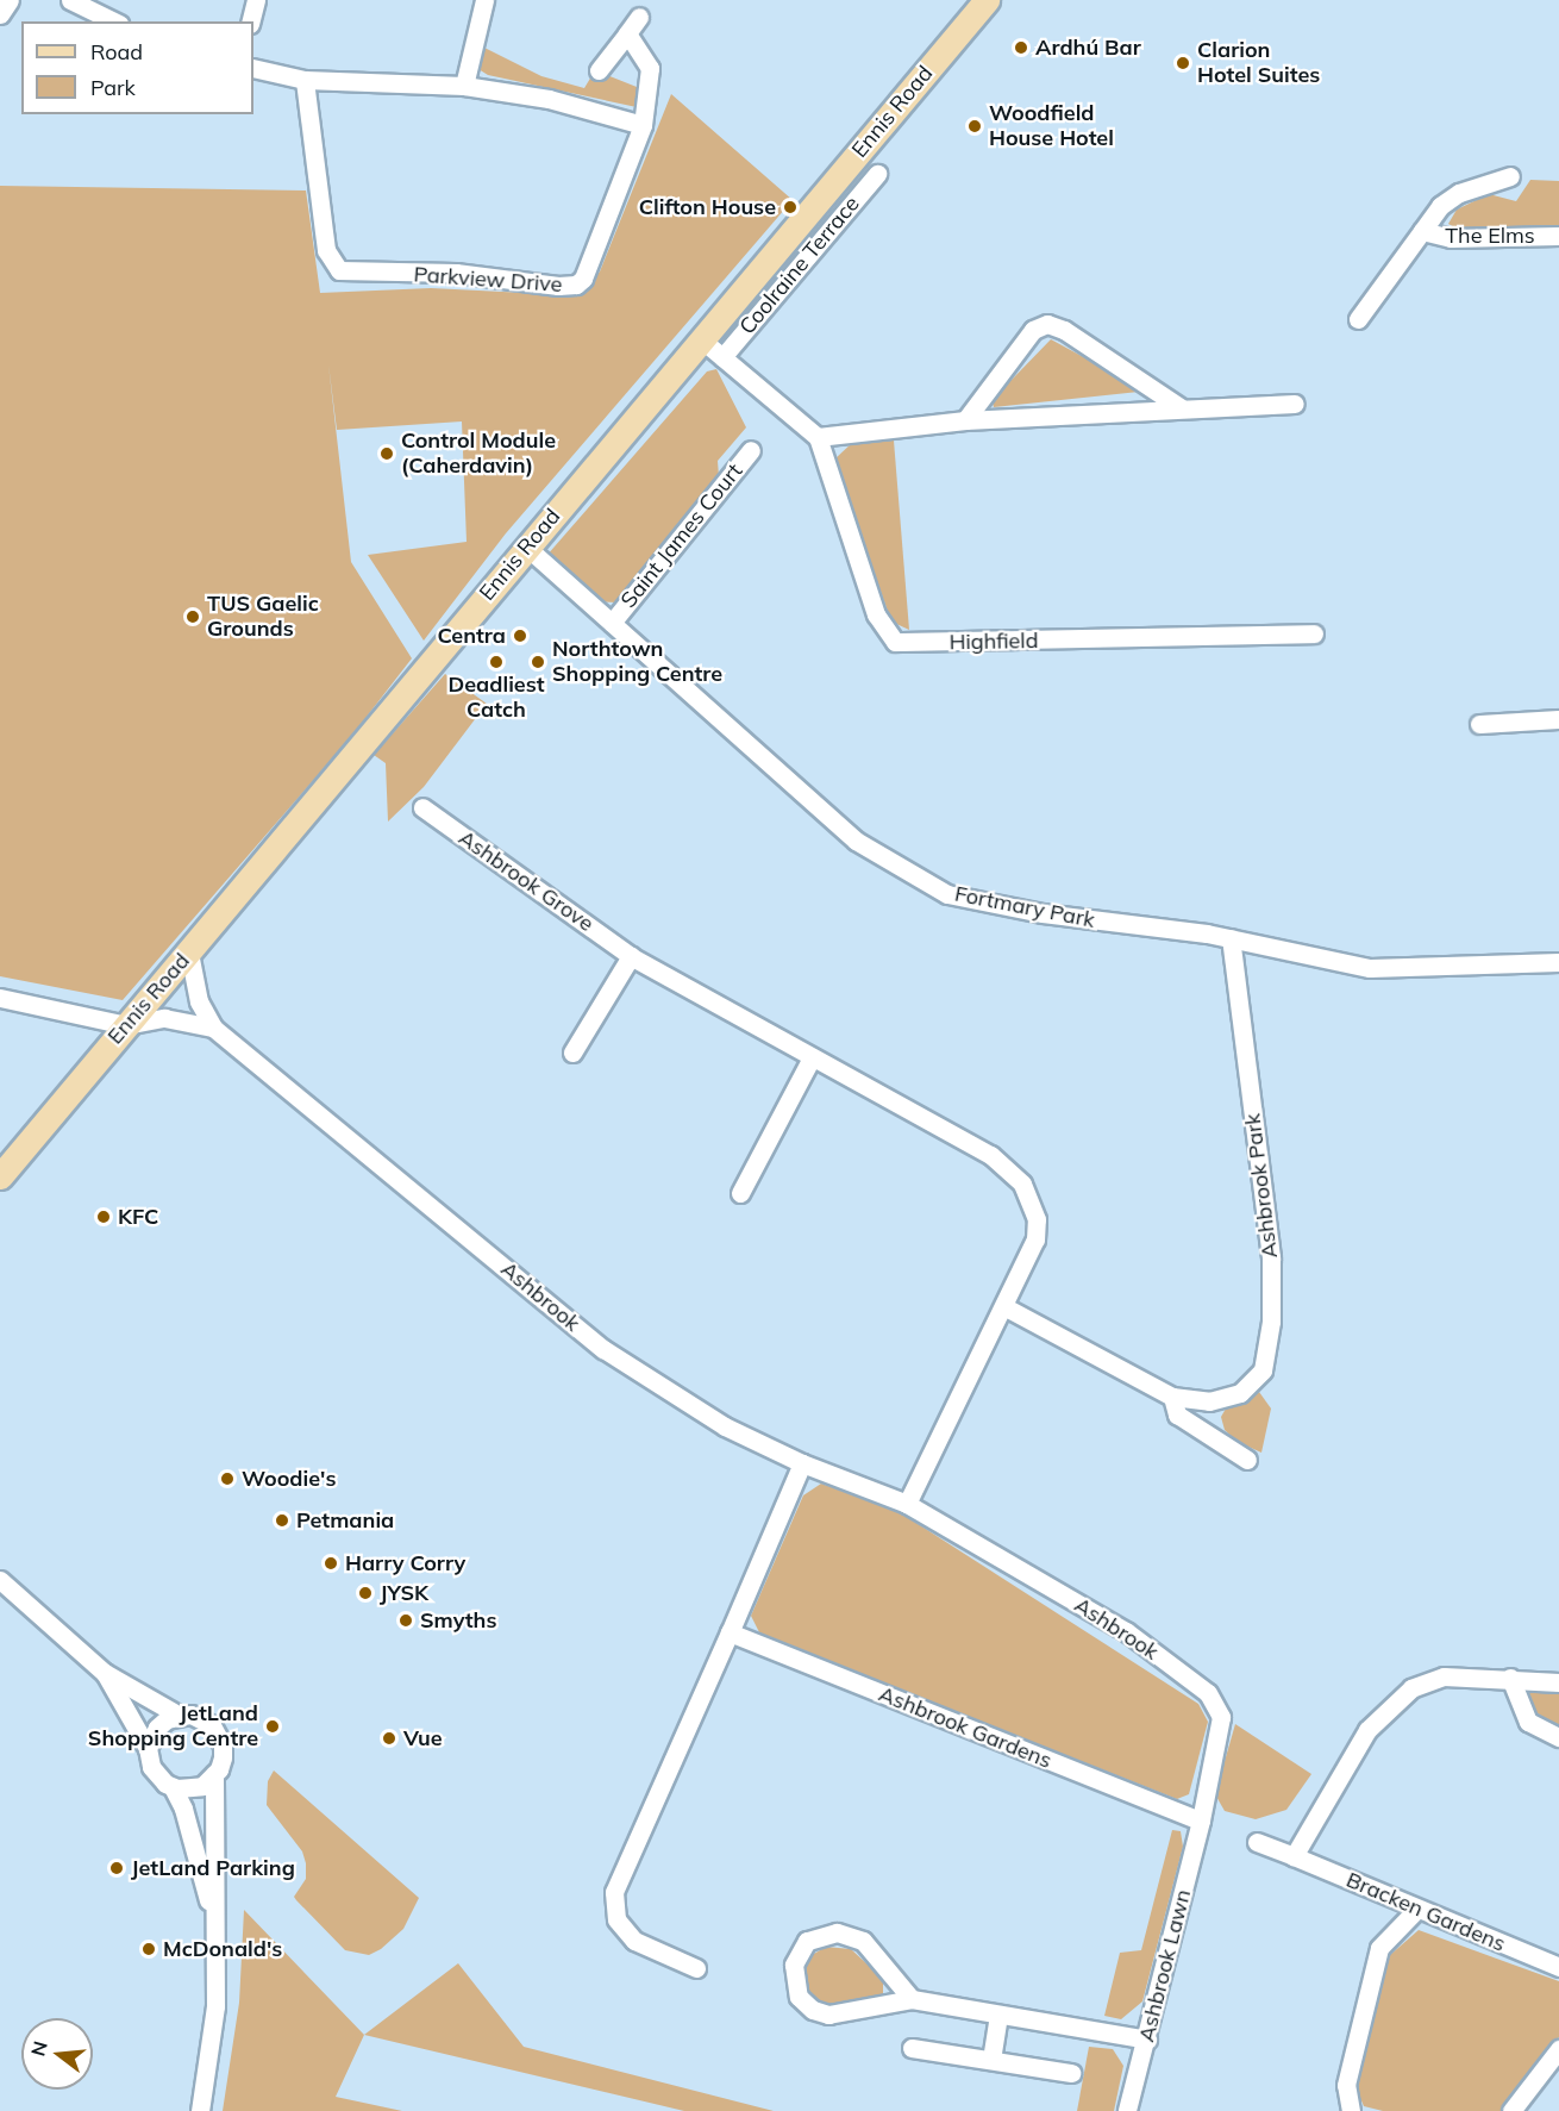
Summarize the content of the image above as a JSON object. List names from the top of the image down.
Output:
{
  "streets": {
    "main road": ["Ennis Road"],
    "street": [
      "The Elms",
      "Coolraine Terrace",
      "Parkview Drive",
      "Saint James Court",
      "Highfield",
      "Ashbrook Grove",
      "Fortmary Park",
      "Ashbrook Park",
      "Ashbrook",
      "Ashbrook Gardens",
      "Bracken Gardens",
      "Ashbrook Lawn"
    ]
  },
  "crossings": [
    ["Ennis Road", "Fortmary Park"],
    ["Ennis Road", "Ashbrook"],
    ["Saint James Court", "Fortmary Park"],
    ["Ashbrook Grove", "Ashbrook Park"],
    ["Fortmary Park", "Ashbrook Park"],
    ["Ashbrook", "Ashbrook Gardens"],
    ["Ashbrook", "Ashbrook Lawn"],
    ["Ashbrook Gardens", "Ashbrook Lawn"]
  ],
  "places": [
    "Ardhú Bar",
    "Clarion Hotel Suites",
    "Woodfield House Hotel",
    "Clifton House",
    "Control Module (Caherdavin)",
    "TUS Gaelic Grounds",
    "Centra",
    "Deadliest Catch",
    "Northtown Shopping Centre",
    "KFC",
    "Woodie's",
    "Petmania",
    "Harry Corry",
    "JYSK",
    "Smyths",
    "JetLand Shopping Centre",
    "Vue",
    "JetLand Parking",
    "McDonald's"
  ],
  "legend": ["Road", "Park"],
  "north": "left"
}
